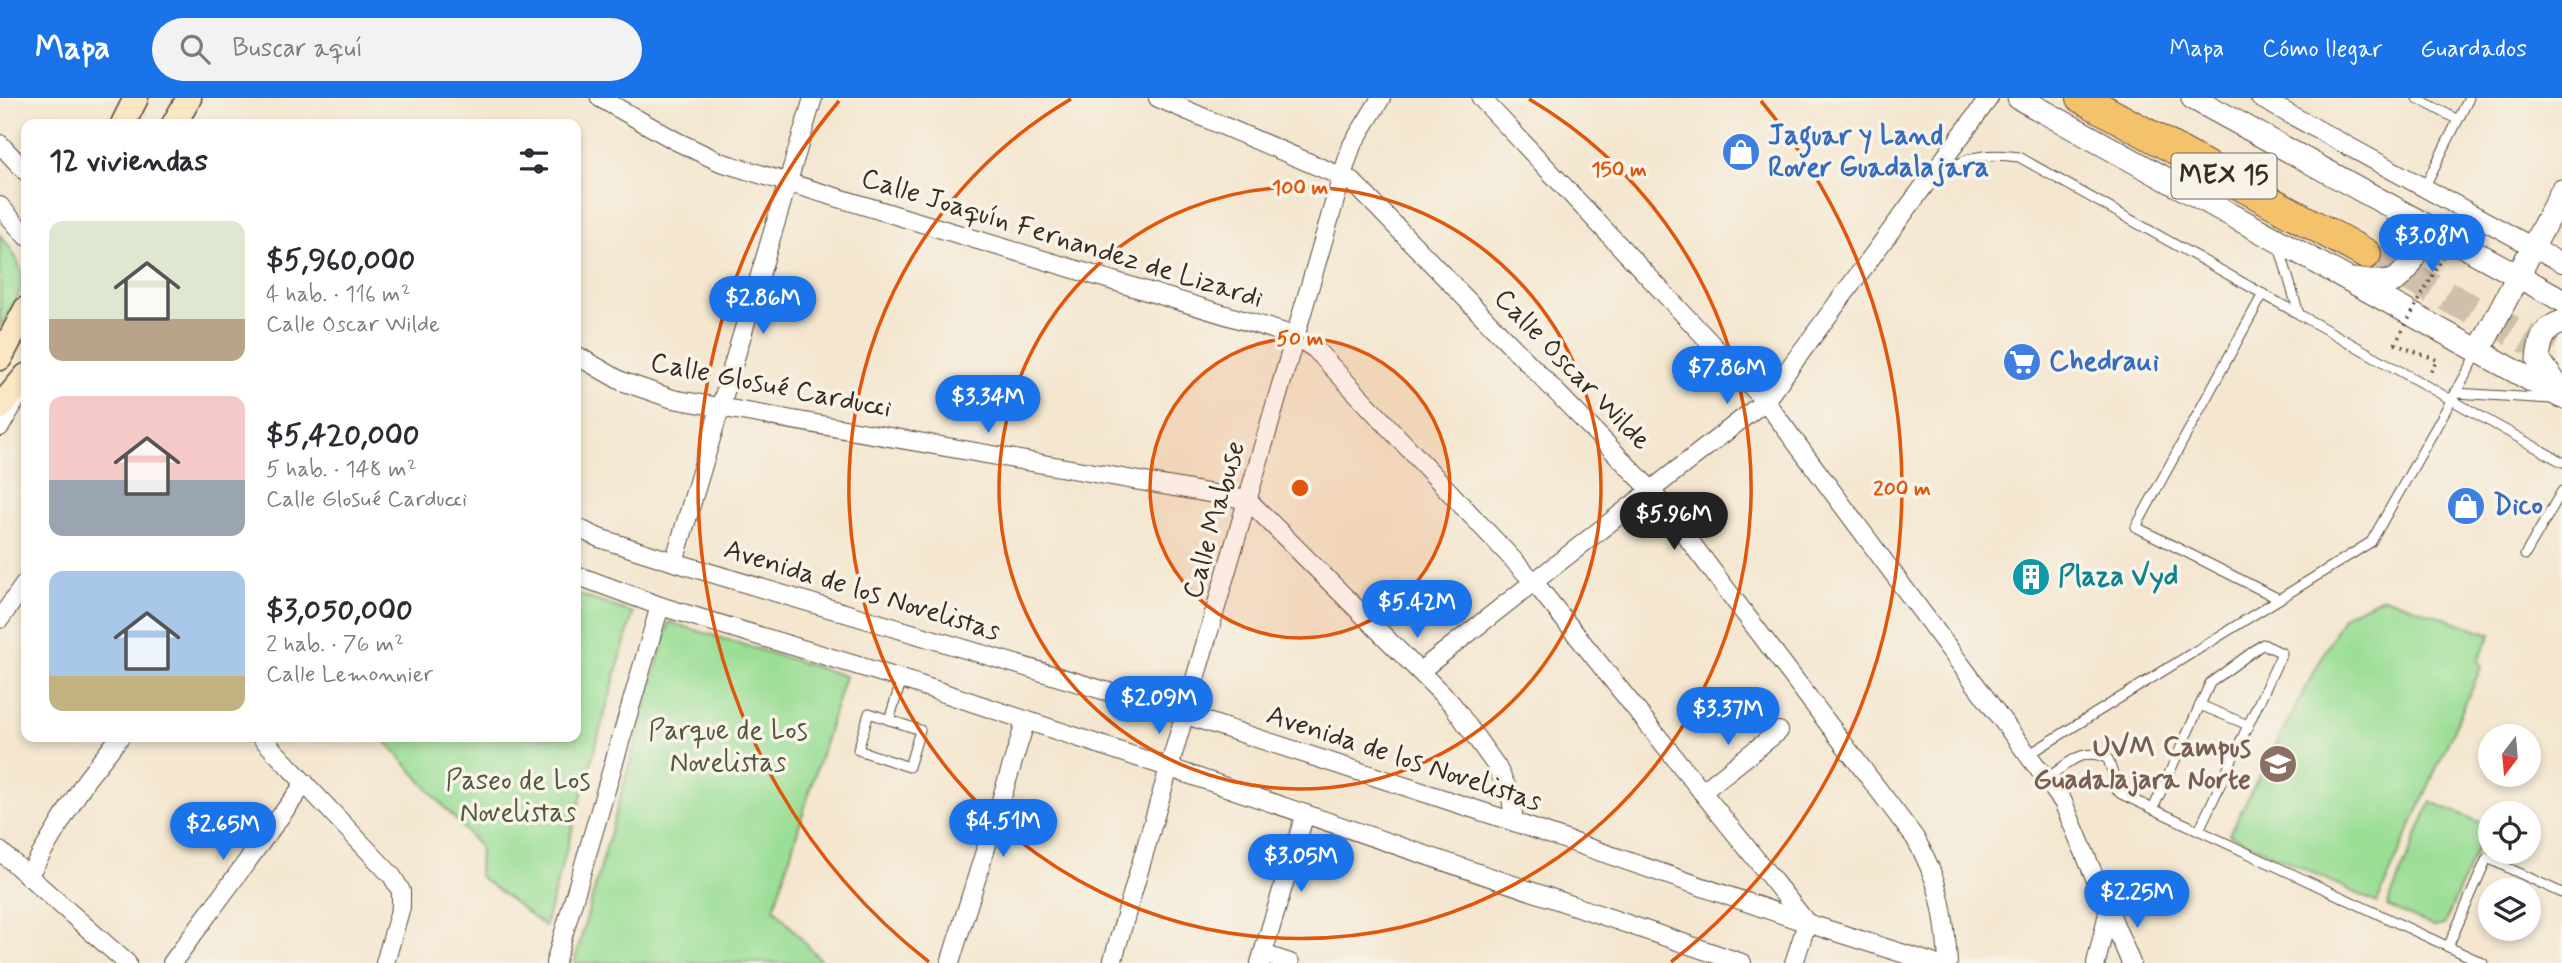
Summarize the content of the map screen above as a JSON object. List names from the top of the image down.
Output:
{
  "streets": {
    "highway": ["MEX 15"],
    "street": [
      "Calle Joaquín Fernandez de Lizardi",
      "Calle Oscar Wilde",
      "Calle Glosué Carducci",
      "Calle Mabuse",
      "Avenida de los Novelistas"
    ]
  },
  "crossings": [
    ["Calle Joaquín Fernandez de Lizardi", "Calle Mabuse"],
    ["Calle Joaquín Fernandez de Lizardi", "Avenida de los Novelistas"],
    ["Calle Oscar Wilde", "Calle Mabuse"],
    ["Calle Glosué Carducci", "Calle Mabuse"],
    ["Calle Mabuse", "Avenida de los Novelistas"]
  ],
  "parks": ["Parque de Los Novelistas", "Paseo de Los Novelistas"],
  "places": {
    "shop": ["Jaguar y Land Rover Guadalajara", "Dico"],
    "supermarket": ["Chedraui"],
    "building": ["Plaza Vyd"],
    "school or university": ["UVM Campus Guadalajara Norte"]
  },
  "north": "bottom",
  "page": {
    "header": "Mapa",
    "search": "Buscar aquí",
    "nav": ["Mapa", "Cómo llegar", "Guardados"],
    "heading": "12 viviendas",
    "list": [
      {
        "name": "$5,960,000",
        "note": "4 hab. · 116 m² · Calle Oscar Wilde"
      },
      {
        "name": "$5,420,000",
        "note": "5 hab. · 148 m² · Calle Glosué Carducci"
      },
      {
        "name": "$3,050,000",
        "note": "2 hab. · 76 m² · Calle Lemonnier"
      }
    ],
    "price": [
      "$3.08M",
      "$2.86M",
      "$7.86M",
      "$3.34M",
      "$5.96M",
      "$5.42M",
      "$2.09M",
      "$3.37M",
      "$4.51M",
      "$2.65M",
      "$3.05M",
      "$2.25M"
    ]
  },
  "rings": [
    "150 m",
    "100 m",
    "50 m",
    "200 m"
  ]
}
